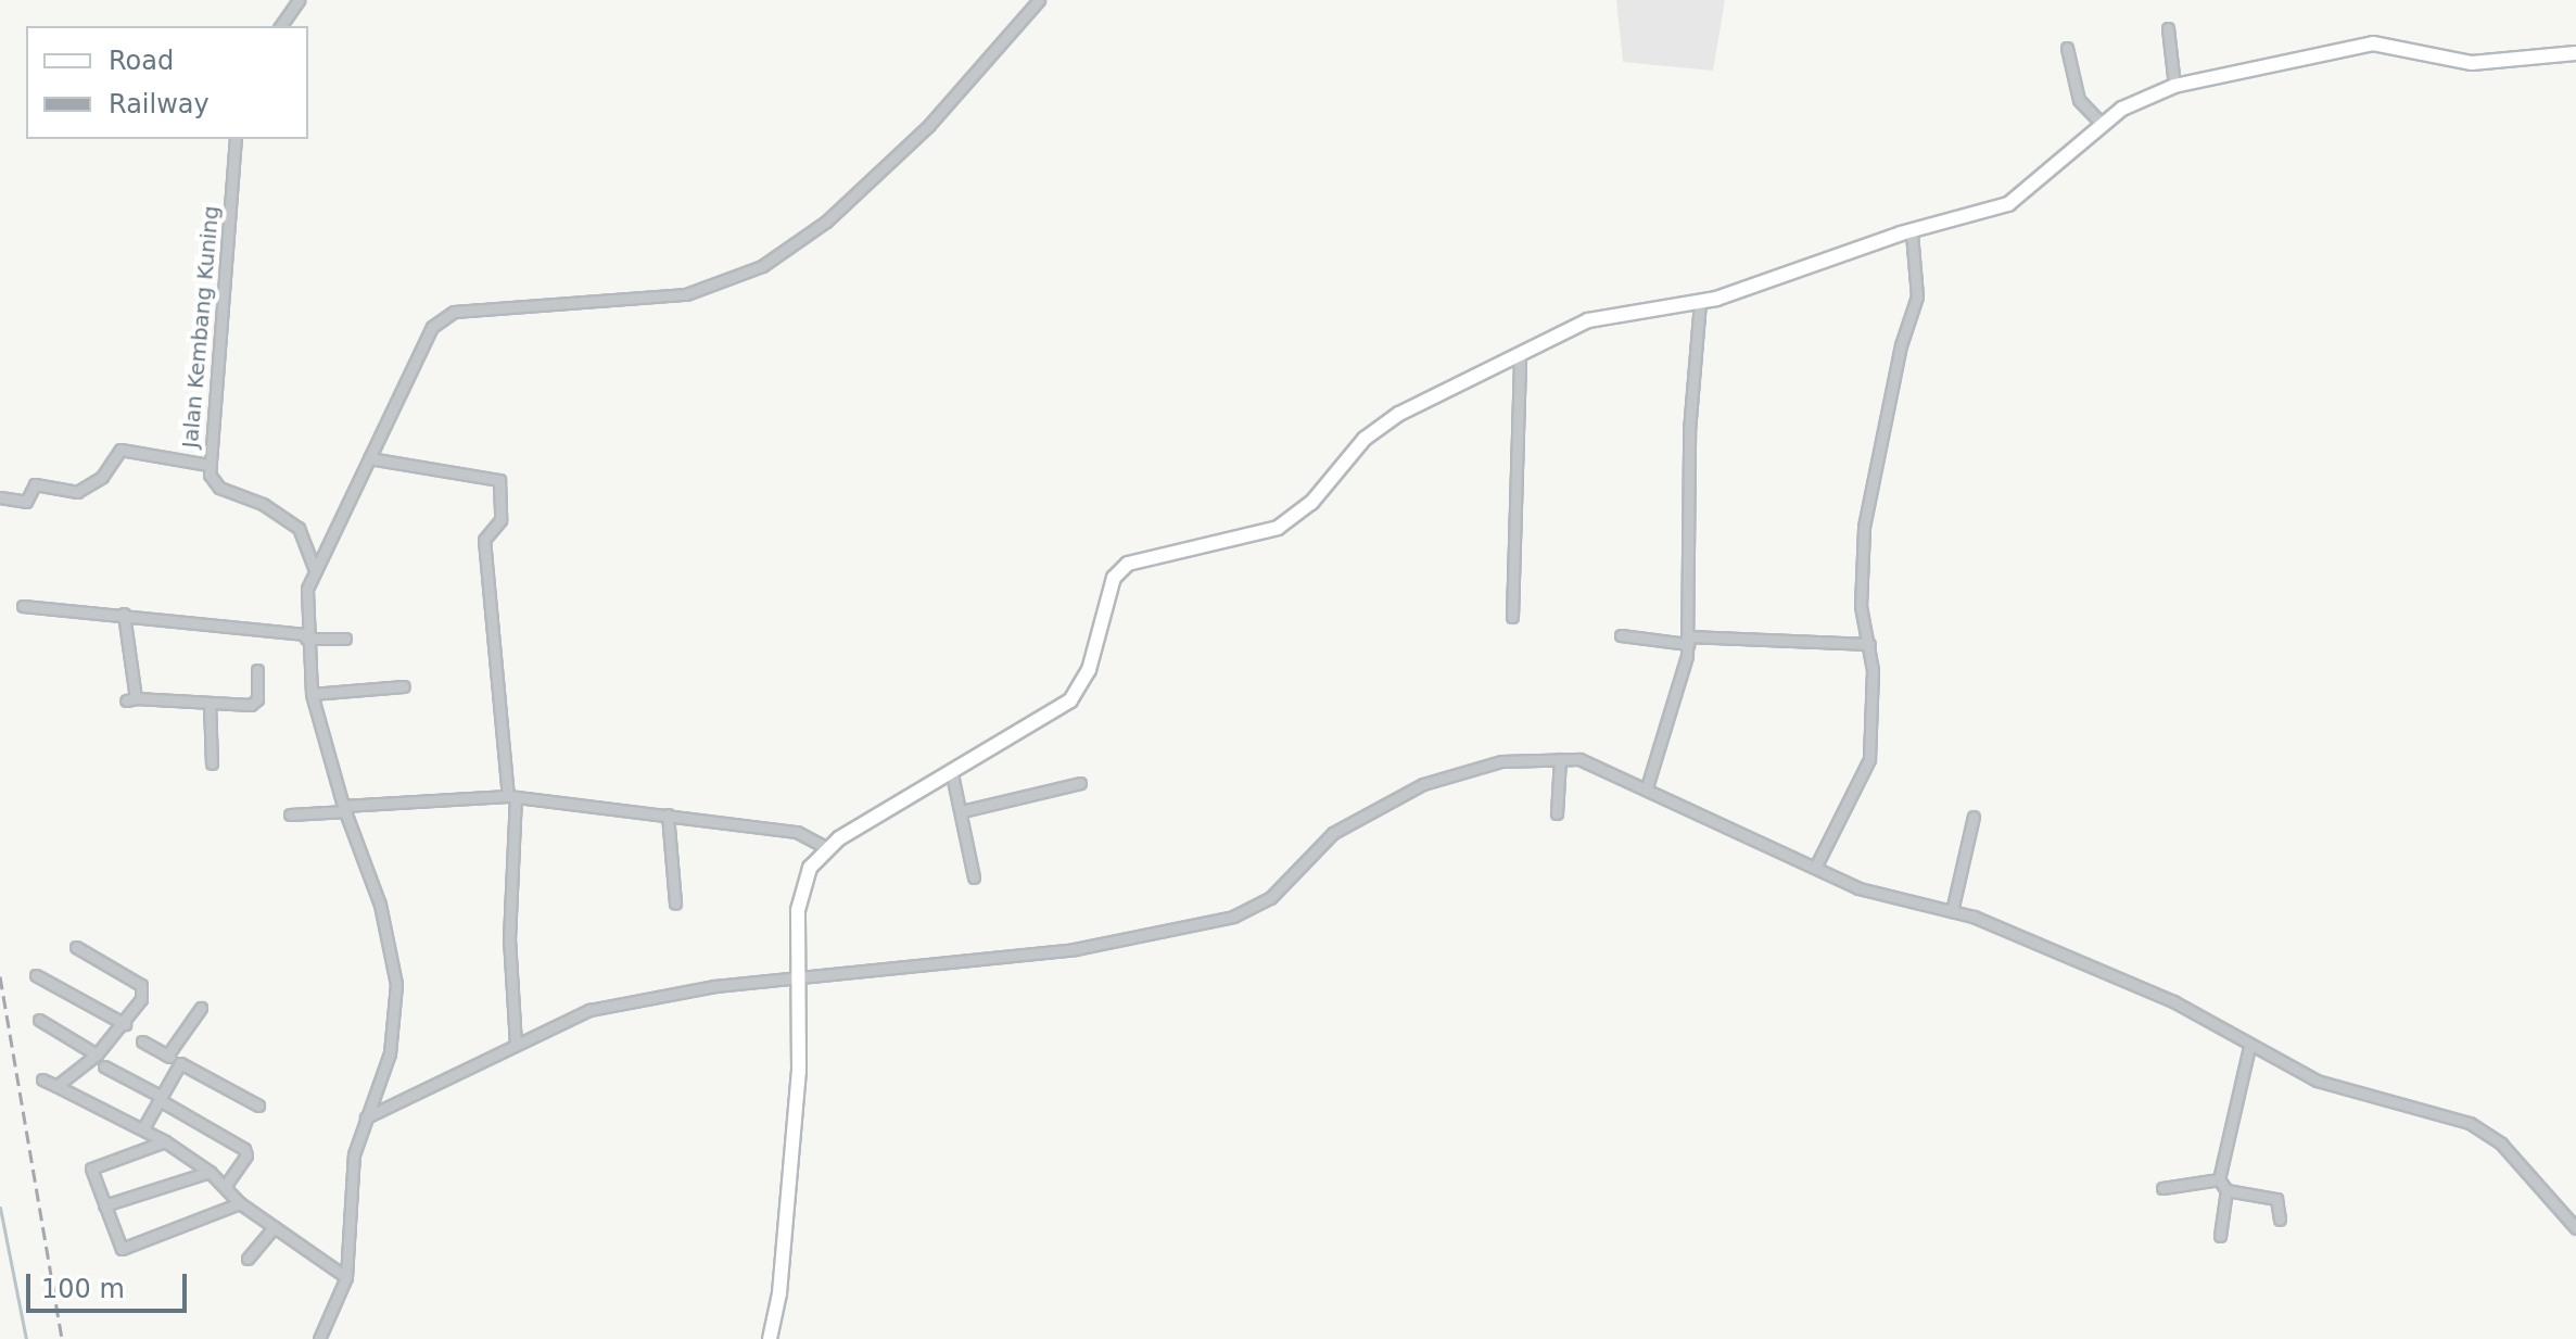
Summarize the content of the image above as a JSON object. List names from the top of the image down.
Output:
{
  "streets": {
    "street": ["Jalan Kembang Kuning"]
  },
  "legend": ["Road", "Railway"],
  "scale_bar": "100 m"
}
